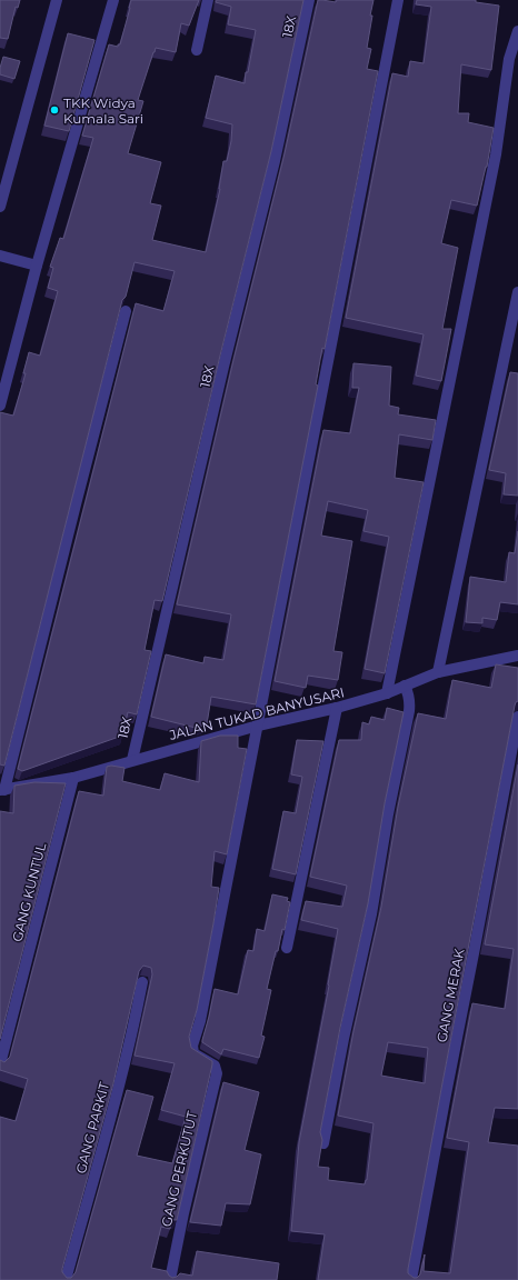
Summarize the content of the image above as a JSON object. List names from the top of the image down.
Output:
{
  "streets": {
    "street": [
      "18X",
      "JALAN TUKAD BANYUSARI",
      "GANG KUNTUL",
      "GANG MERAK",
      "GANG PARKIT",
      "GANG PERKUTUT"
    ]
  },
  "crossings": [
    ["18X", "JALAN TUKAD BANYUSARI"],
    ["JALAN TUKAD BANYUSARI", "GANG KUNTUL"],
    ["JALAN TUKAD BANYUSARI", "GANG PERKUTUT"]
  ],
  "places": ["TKK Widya Kumala Sari"]
}
